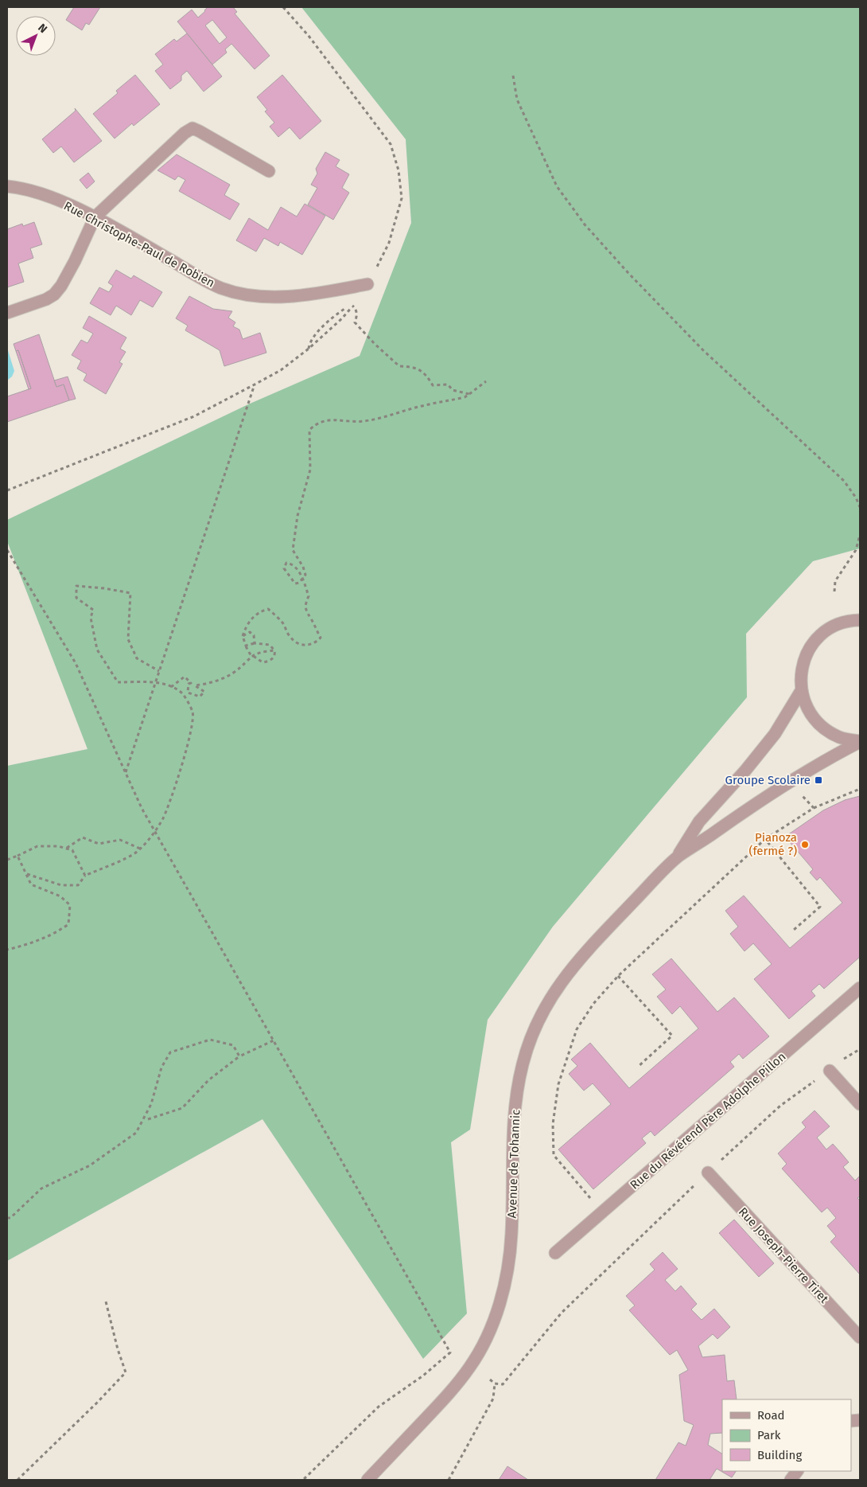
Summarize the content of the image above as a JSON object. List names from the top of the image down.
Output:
{
  "streets": {
    "street": [
      "Rue Christophe-Paul de Robien",
      "Rue du Révérend Père Adolphe Pillon",
      "Avenue de Tohannic",
      "Rue Joseph-Pierre Tiret"
    ]
  },
  "places": {
    "transit": ["Groupe Scolaire"],
    "other": ["Pianoza (fermé ?)"]
  },
  "legend": ["Road", "Park", "Building"],
  "north": "top right"
}
